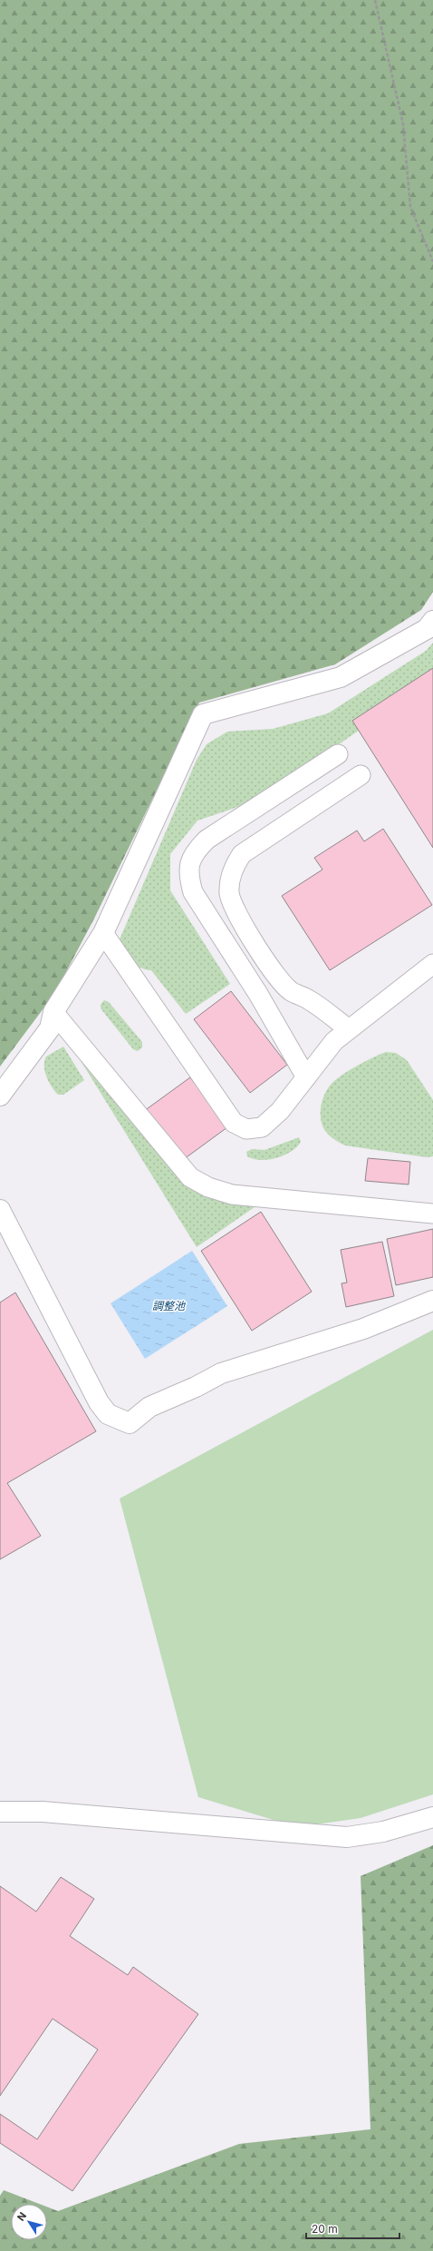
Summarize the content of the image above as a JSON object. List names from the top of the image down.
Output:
{
  "water": ["調整池"],
  "scale_bar": "20 m",
  "north": "top left"
}
